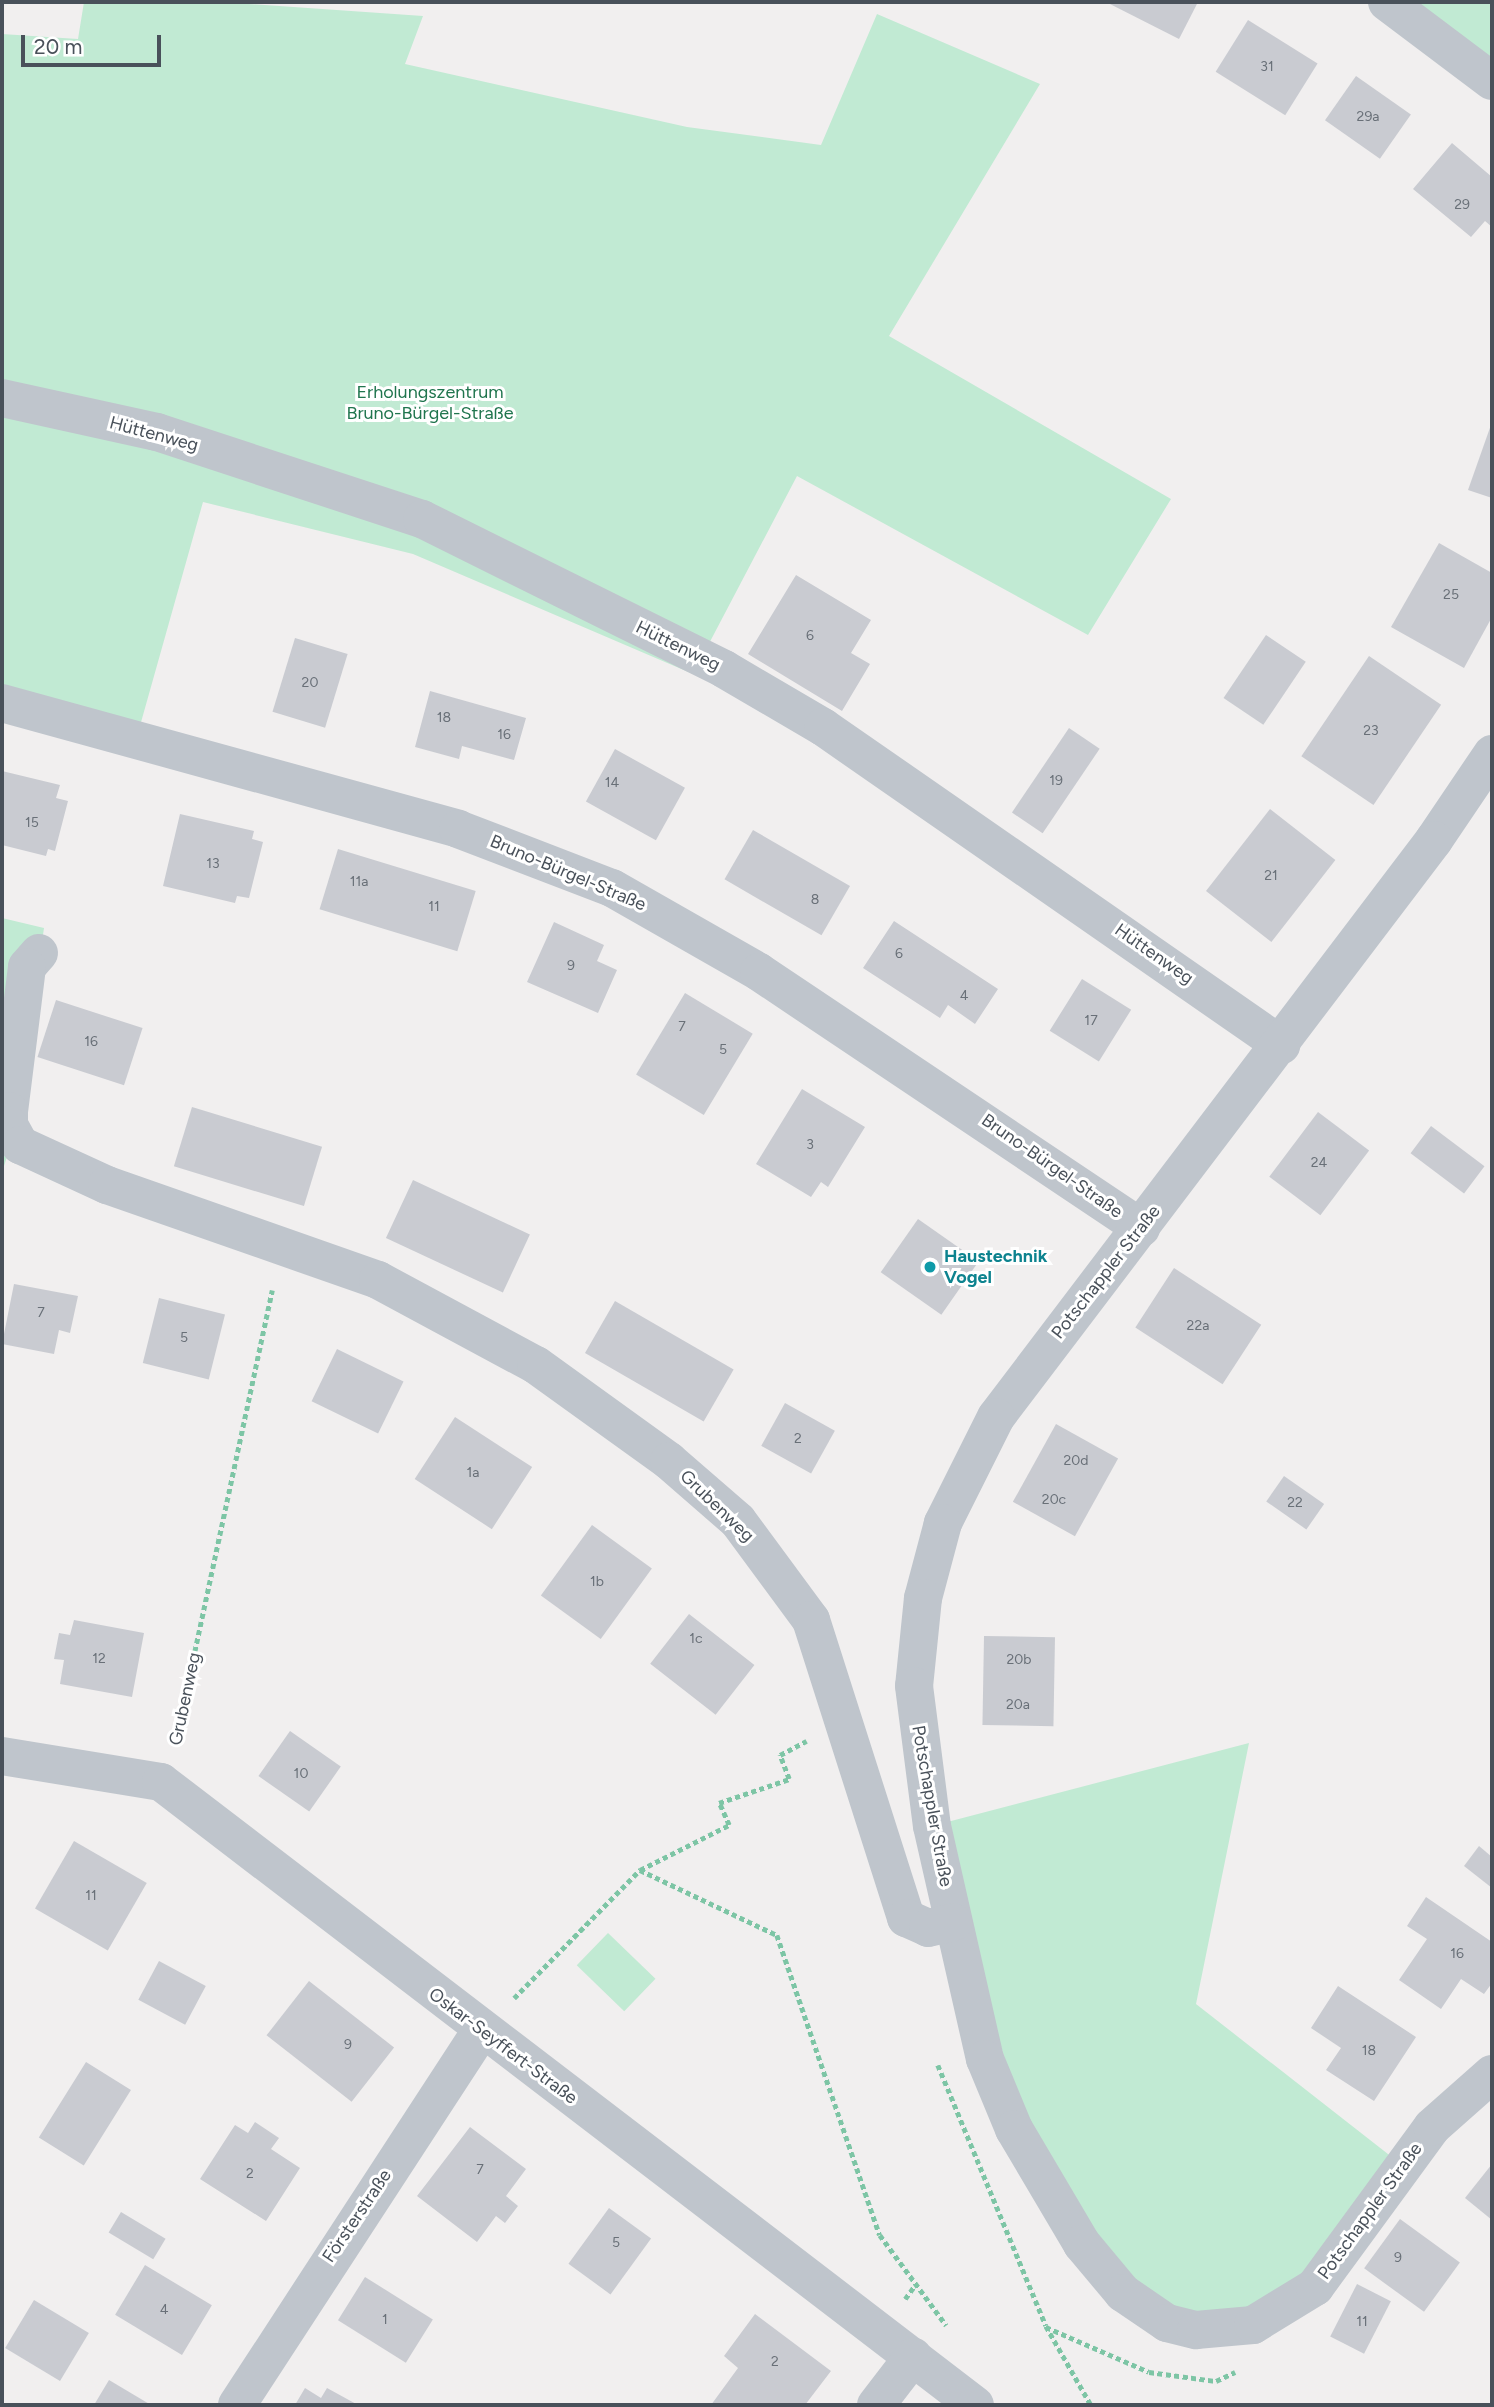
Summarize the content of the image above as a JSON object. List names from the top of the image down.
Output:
{
  "streets": {
    "street": [
      "Hüttenweg",
      "Bruno-Bürgel-Straße",
      "Potschappler Straße",
      "Grubenweg",
      "Oskar-Seyffert-Straße",
      "Försterstraße"
    ]
  },
  "crossings": [
    ["Hüttenweg", "Potschappler Straße"],
    ["Bruno-Bürgel-Straße", "Potschappler Straße"],
    ["Potschappler Straße", "Grubenweg"],
    ["Grubenweg", "Oskar-Seyffert-Straße"],
    ["Oskar-Seyffert-Straße", "Försterstraße"]
  ],
  "parks": ["Erholungszentrum Bruno-Bürgel-Straße"],
  "places": ["Haustechnik Vogel"],
  "house_numbers": [
    "31",
    "29a",
    "29",
    "25",
    "6",
    "20",
    "18",
    "23",
    "16",
    "19",
    "14",
    "15",
    "13",
    "21",
    "11a",
    "8",
    "11",
    "6",
    "9",
    "4",
    "17",
    "7",
    "16",
    "5",
    "3",
    "24",
    "7",
    "22a",
    "5",
    "2",
    "20d",
    "1a",
    "20c",
    "22",
    "1b",
    "1c",
    "12",
    "20b",
    "20a",
    "10",
    "11",
    "16",
    "9",
    "18",
    "7",
    "2",
    "5",
    "9",
    "4",
    "1",
    "11",
    "2"
  ],
  "scale_bar": "20 m"
}
